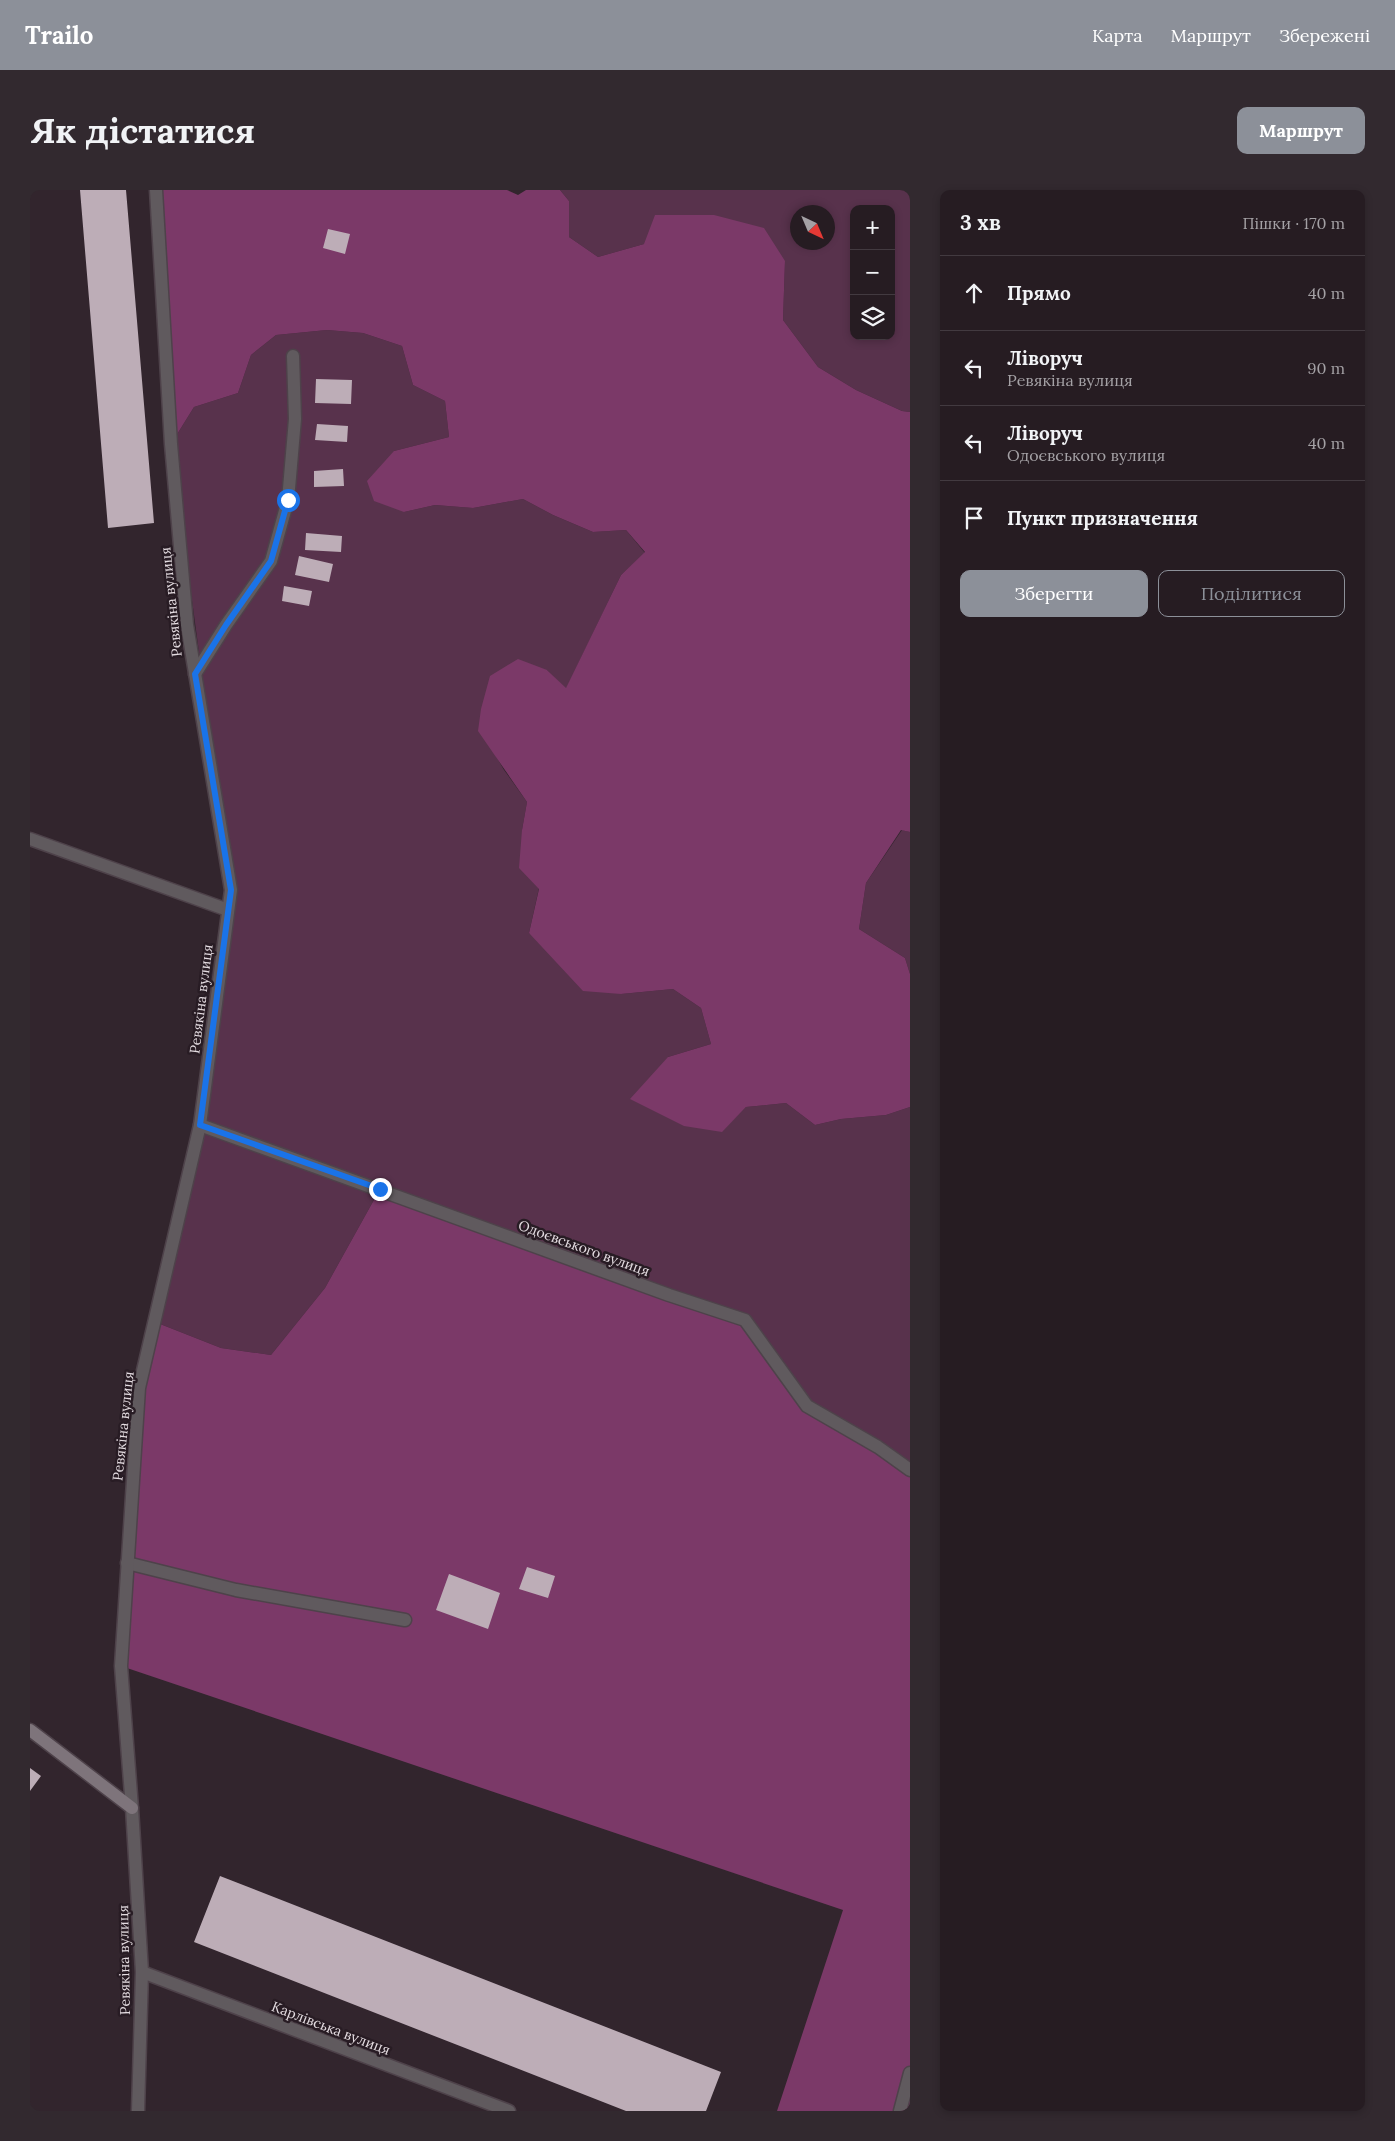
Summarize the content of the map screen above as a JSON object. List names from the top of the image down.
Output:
{
  "streets": {
    "street": ["Ревякіна вулиця", "Одоєвського вулиця", "Карлівська вулиця"]
  },
  "crossings": [
    ["Ревякіна вулиця", "Одоєвського вулиця"],
    ["Ревякіна вулиця", "Карлівська вулиця"]
  ],
  "north": "bottom right",
  "page": {
    "header": "Trailo",
    "nav": ["Карта", "Маршрут", "Збережені"],
    "buttons": [
      "Маршрут",
      ["Зберегти", "Поділитися"]
    ],
    "title": "Як дістатися",
    "heading": ["3 хв", "Пішки · 170 m"],
    "map_buttons": ["+", "−"],
    "list": [
      ["Прямо", "40 m"],
      ["Ліворуч", "Ревякіна вулиця", "90 m"],
      ["Ліворуч", "Одоєвського вулиця", "40 m"],
      "Пункт призначення"
    ]
  }
}
